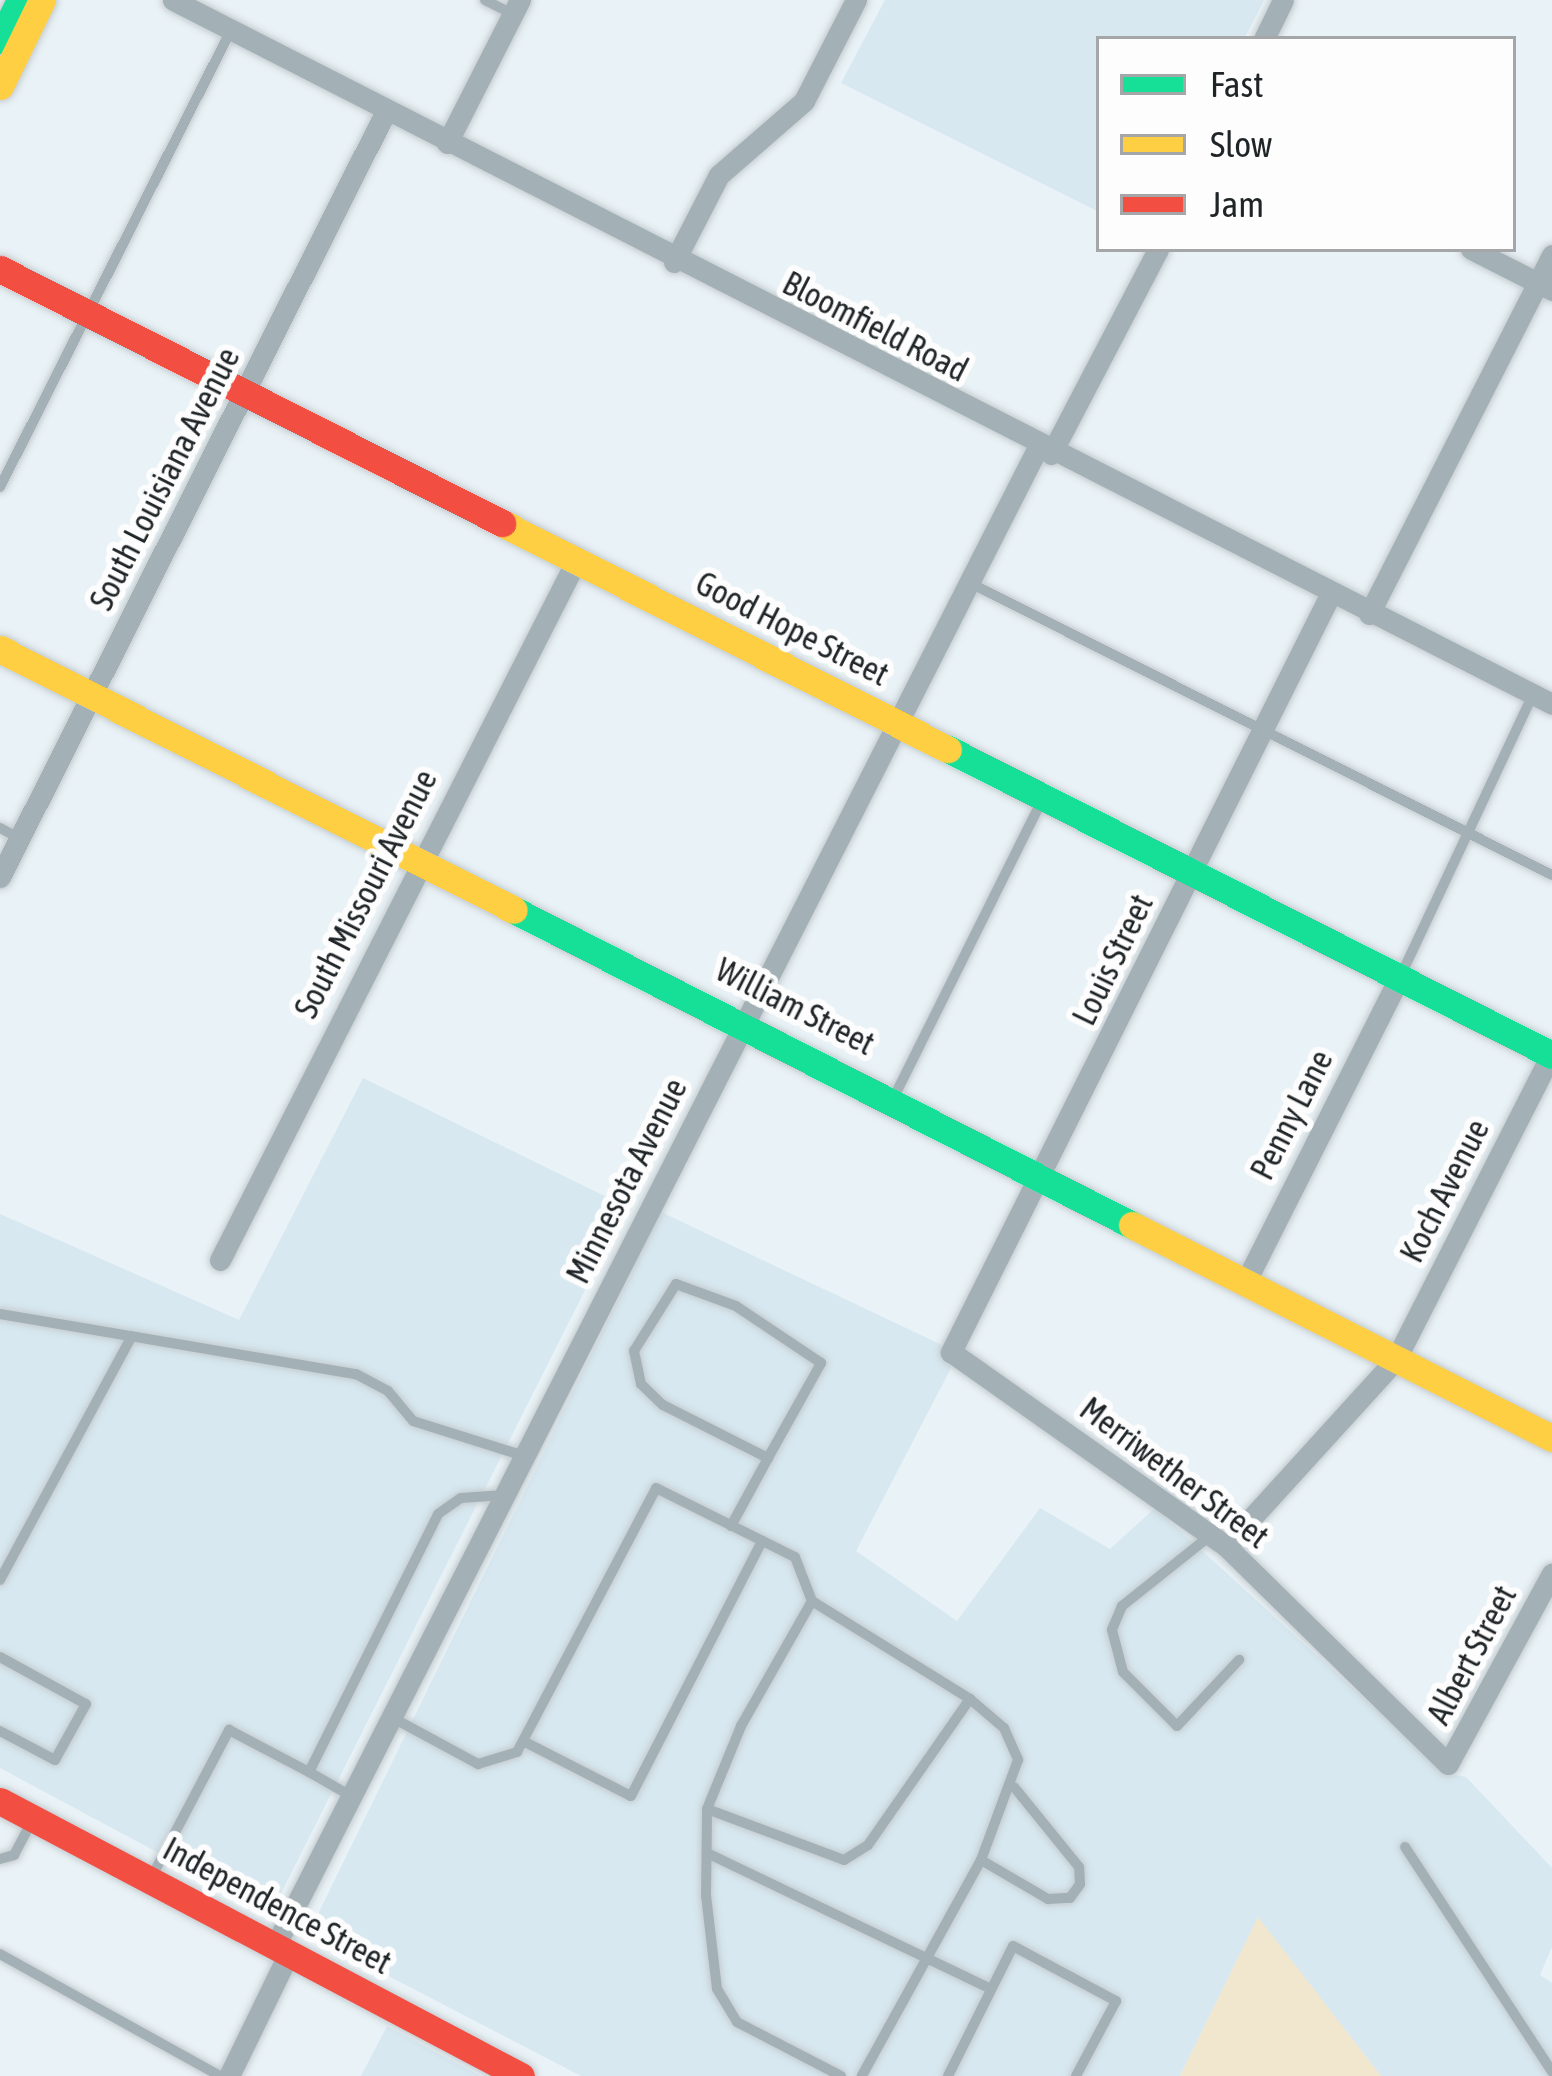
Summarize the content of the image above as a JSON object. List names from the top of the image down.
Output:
{
  "streets": {
    "street": [
      "Bloomfield Road",
      "South Louisiana Avenue",
      "Good Hope Street",
      "South Missouri Avenue",
      "Louis Street",
      "William Street",
      "Penny Lane",
      "Minnesota Avenue",
      "Koch Avenue",
      "Merriwether Street",
      "Albert Street",
      "Independence Street"
    ]
  },
  "crossings": [
    ["Bloomfield Road", "South Louisiana Avenue"],
    ["Bloomfield Road", "Louis Street"],
    ["Bloomfield Road", "Minnesota Avenue"],
    ["South Louisiana Avenue", "Good Hope Street"],
    ["South Louisiana Avenue", "William Street"],
    ["Good Hope Street", "South Missouri Avenue"],
    ["Good Hope Street", "Louis Street"],
    ["Good Hope Street", "Penny Lane"],
    ["Good Hope Street", "Minnesota Avenue"],
    ["Good Hope Street", "Koch Avenue"],
    ["South Missouri Avenue", "William Street"],
    ["Louis Street", "William Street"],
    ["Louis Street", "Merriwether Street"],
    ["William Street", "Penny Lane"],
    ["William Street", "Minnesota Avenue"],
    ["William Street", "Koch Avenue"],
    ["Minnesota Avenue", "Independence Street"],
    ["Koch Avenue", "Merriwether Street"],
    ["Merriwether Street", "Albert Street"]
  ],
  "legend": ["Fast", "Slow", "Jam"]
}
